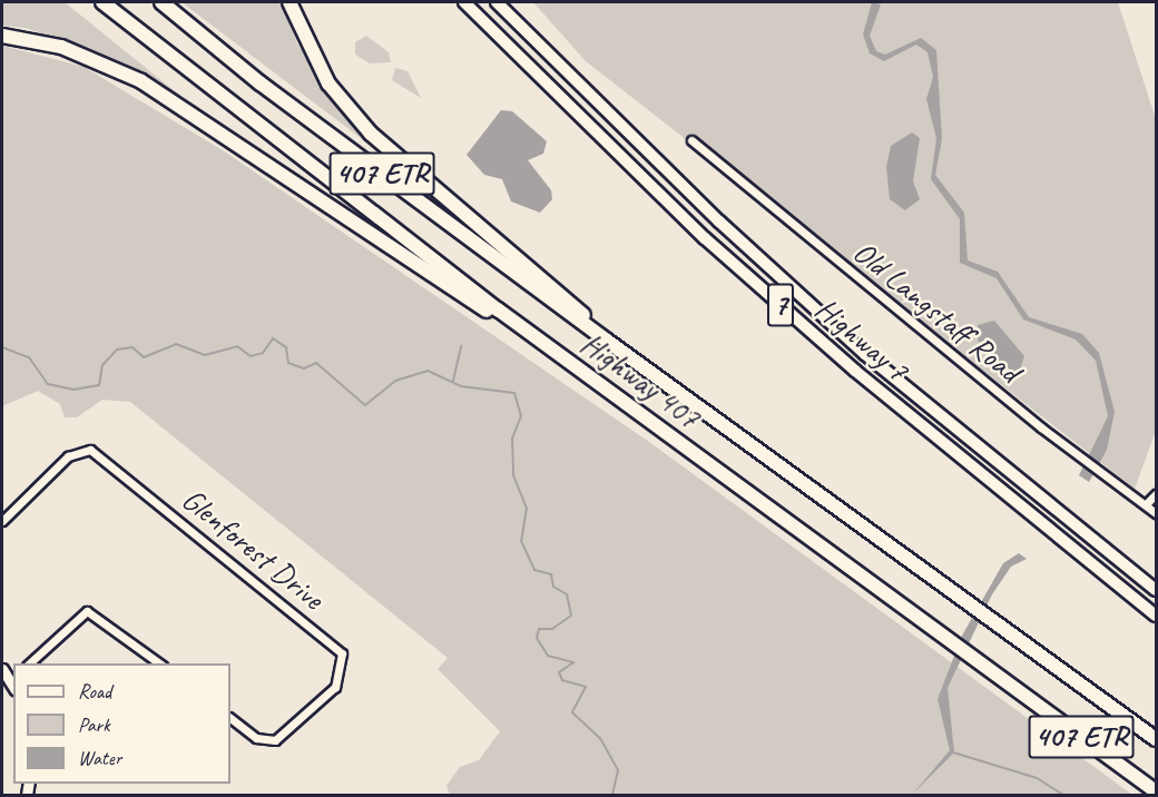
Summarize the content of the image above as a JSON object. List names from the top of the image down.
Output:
{
  "streets": {
    "highway": ["407 ETR", "Highway 407"],
    "main road": ["7", "Highway 7"],
    "street": ["Old Langstaff Road", "Glenforest Drive"]
  },
  "legend": ["Road", "Park", "Water"]
}
